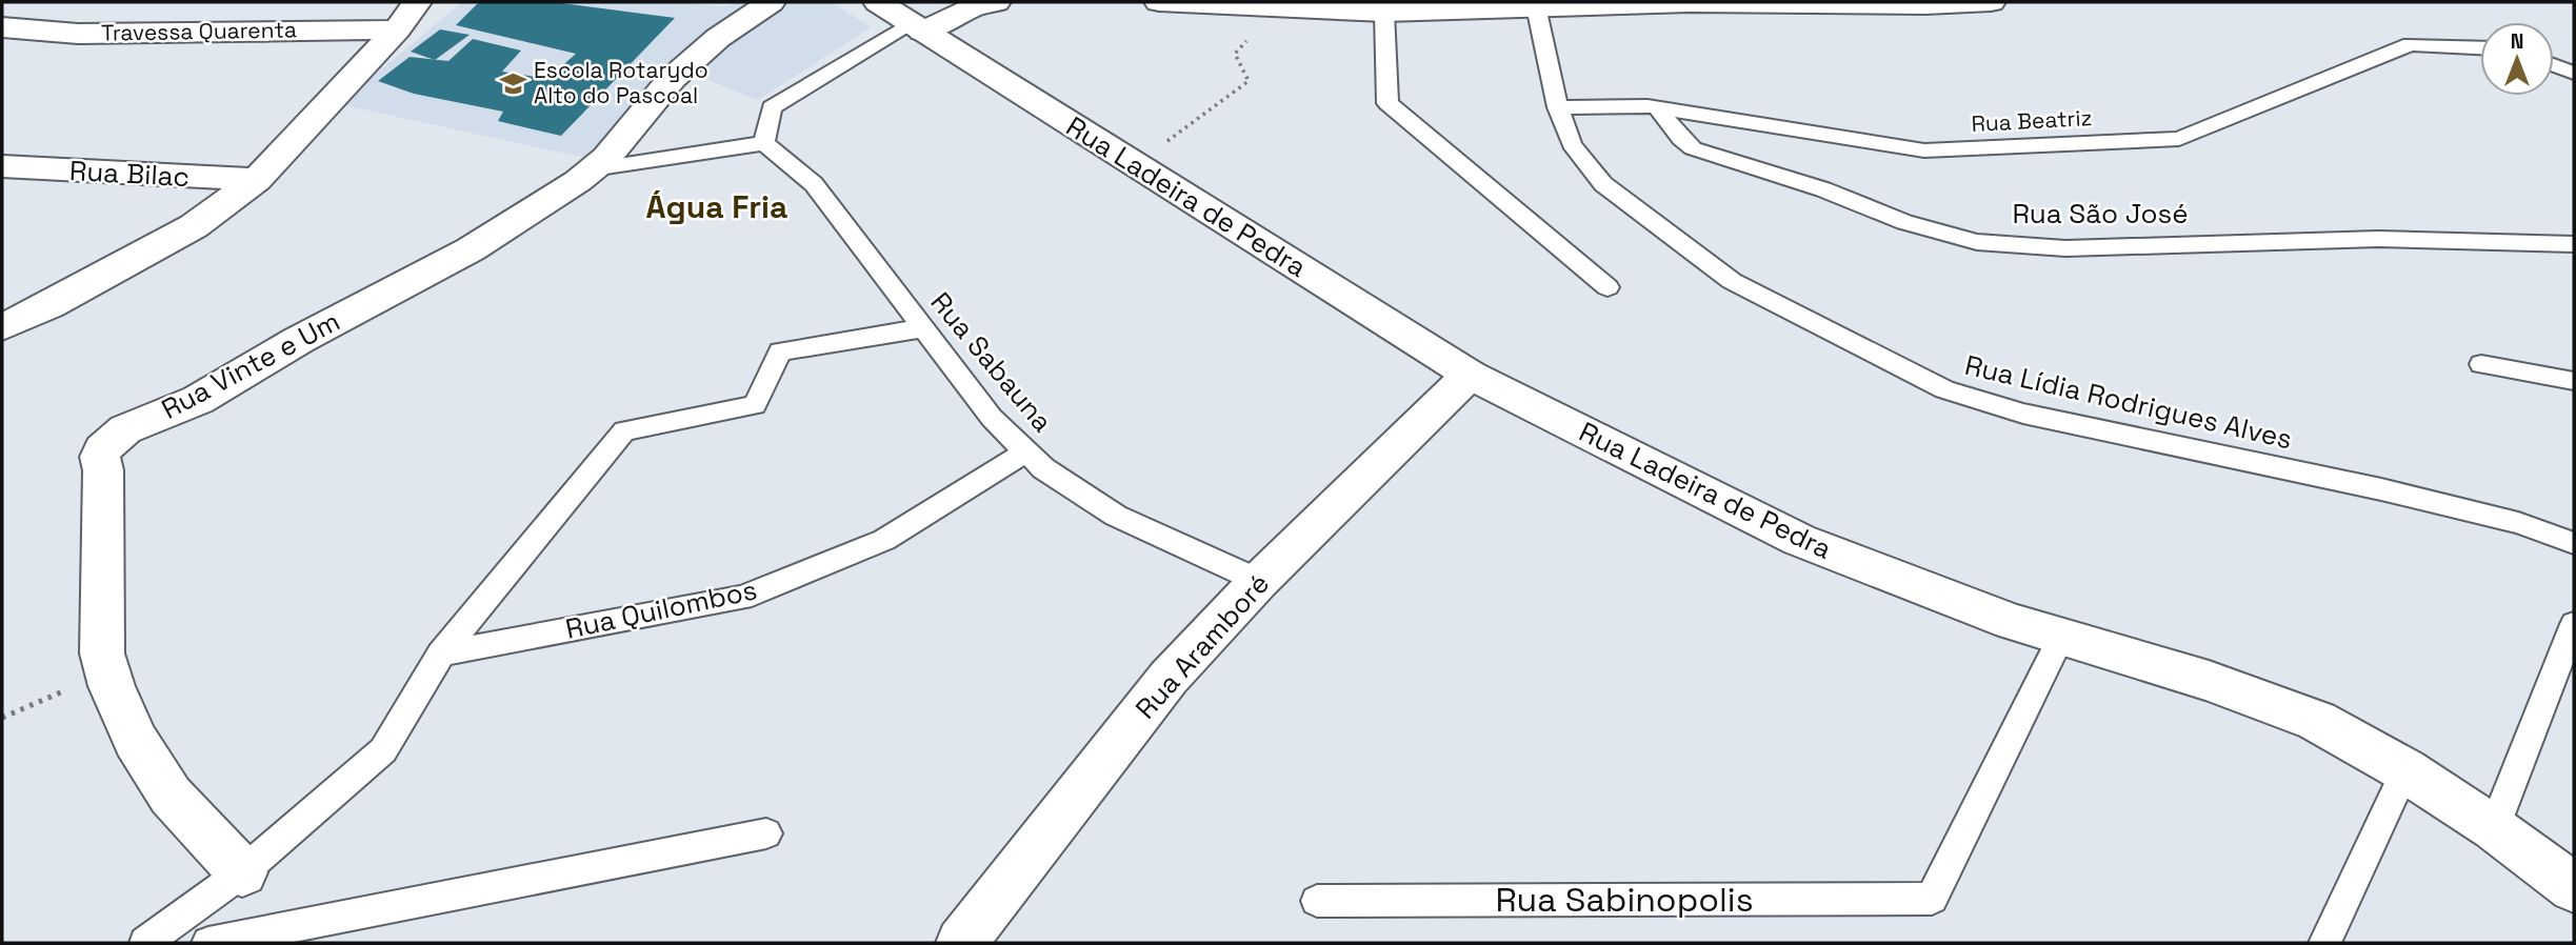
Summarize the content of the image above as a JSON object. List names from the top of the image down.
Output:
{
  "streets": {
    "street": [
      "Travessa Quarenta",
      "Rua Bilac",
      "Rua Ladeira de Pedra",
      "Rua Vinte e Um",
      "Rua Aramboré"
    ],
    "lane": [
      "Rua Beatriz",
      "Rua São José",
      "Rua Sabauna",
      "Rua Lídia Rodrigues Alves",
      "Rua Quilombos",
      "Rua Sabinopolis"
    ]
  },
  "crossings": [
    ["Rua Beatriz", "Rua São José"],
    ["Rua Beatriz", "Rua Lídia Rodrigues Alves"],
    ["Rua Ladeira de Pedra", "Rua Aramboré"],
    ["Rua Ladeira de Pedra", "Rua Sabinopolis"],
    ["Rua Sabauna", "Rua Quilombos"],
    ["Rua Sabauna", "Rua Aramboré"]
  ],
  "districts": ["Água Fria"],
  "places": {
    "school or university": ["Escola Rotarydo Alto do Pascoal"]
  },
  "north": "top"
}
